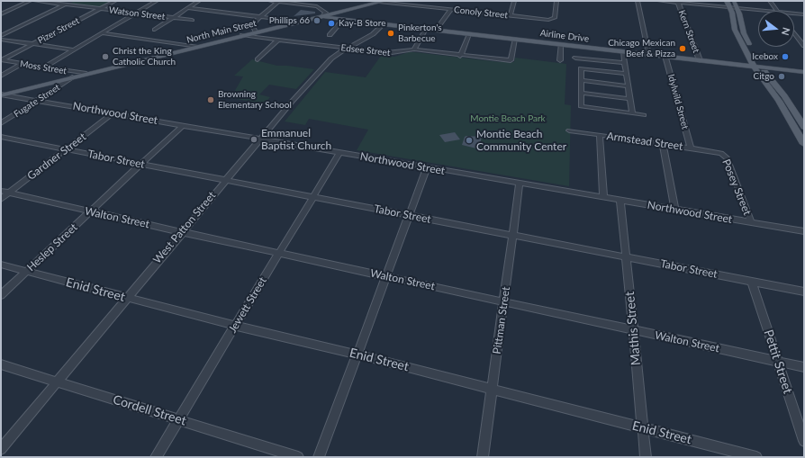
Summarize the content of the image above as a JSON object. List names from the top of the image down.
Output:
{
  "streets": {
    "main road": ["North Main Street", "Airline Drive"],
    "street": [
      "Conoly Street",
      "Watson Street",
      "Pizer Street",
      "Kern Street",
      "Edsee Street",
      "Moss Street",
      "Fugate Street",
      "Idylwild Street",
      "Northwood Street",
      "Armstead Street",
      "Gardner Street",
      "Tabor Street",
      "Posey Street",
      "Walton Street",
      "West Patton Street",
      "Heslep Street",
      "Enid Street",
      "Jewett Street",
      "Pittman Street",
      "Mathis Street",
      "Pettit Street",
      "Cordell Street"
    ]
  },
  "crossings": [
    ["Conoly Street", "North Main Street"],
    ["Watson Street", "Pizer Street"],
    ["Pizer Street", "Moss Street"],
    ["North Main Street", "Airline Drive"],
    ["North Main Street", "Edsee Street"],
    ["North Main Street", "Moss Street"],
    ["North Main Street", "Fugate Street"],
    ["North Main Street", "Northwood Street"],
    ["Kern Street", "Airline Drive"],
    ["Airline Drive", "Edsee Street"],
    ["Airline Drive", "Idylwild Street"],
    ["Airline Drive", "West Patton Street"],
    ["Edsee Street", "West Patton Street"],
    ["Fugate Street", "Northwood Street"],
    ["Idylwild Street", "Armstead Street"],
    ["Northwood Street", "Gardner Street"],
    ["Northwood Street", "Posey Street"],
    ["Northwood Street", "West Patton Street"],
    ["Northwood Street", "Heslep Street"],
    ["Northwood Street", "Jewett Street"],
    ["Northwood Street", "Pittman Street"],
    ["Northwood Street", "Mathis Street"],
    ["Armstead Street", "Posey Street"],
    ["Gardner Street", "Tabor Street"],
    ["Gardner Street", "Walton Street"],
    ["Tabor Street", "West Patton Street"],
    ["Tabor Street", "Heslep Street"],
    ["Tabor Street", "Jewett Street"],
    ["Tabor Street", "Pittman Street"],
    ["Tabor Street", "Mathis Street"],
    ["Tabor Street", "Pettit Street"],
    ["Walton Street", "West Patton Street"],
    ["Walton Street", "Heslep Street"],
    ["Walton Street", "Jewett Street"],
    ["Walton Street", "Pittman Street"],
    ["Walton Street", "Mathis Street"],
    ["Walton Street", "Pettit Street"],
    ["West Patton Street", "Enid Street"],
    ["West Patton Street", "Cordell Street"],
    ["Heslep Street", "Enid Street"],
    ["Enid Street", "Jewett Street"],
    ["Enid Street", "Pittman Street"],
    ["Enid Street", "Mathis Street"],
    ["Jewett Street", "Cordell Street"]
  ],
  "parks": ["Montie Beach Park"],
  "places": [
    "Phillips 66",
    "Kay-B Store",
    "Pinkerton's Barbecue",
    "Chicago Mexican Beef & Pizza",
    "Christ the King Catholic Church",
    "Icebox",
    "Citgo",
    "Browning Elementary School",
    "Emmanuel Baptist Church",
    "Montie Beach Community Center"
  ],
  "north": "right"
}
